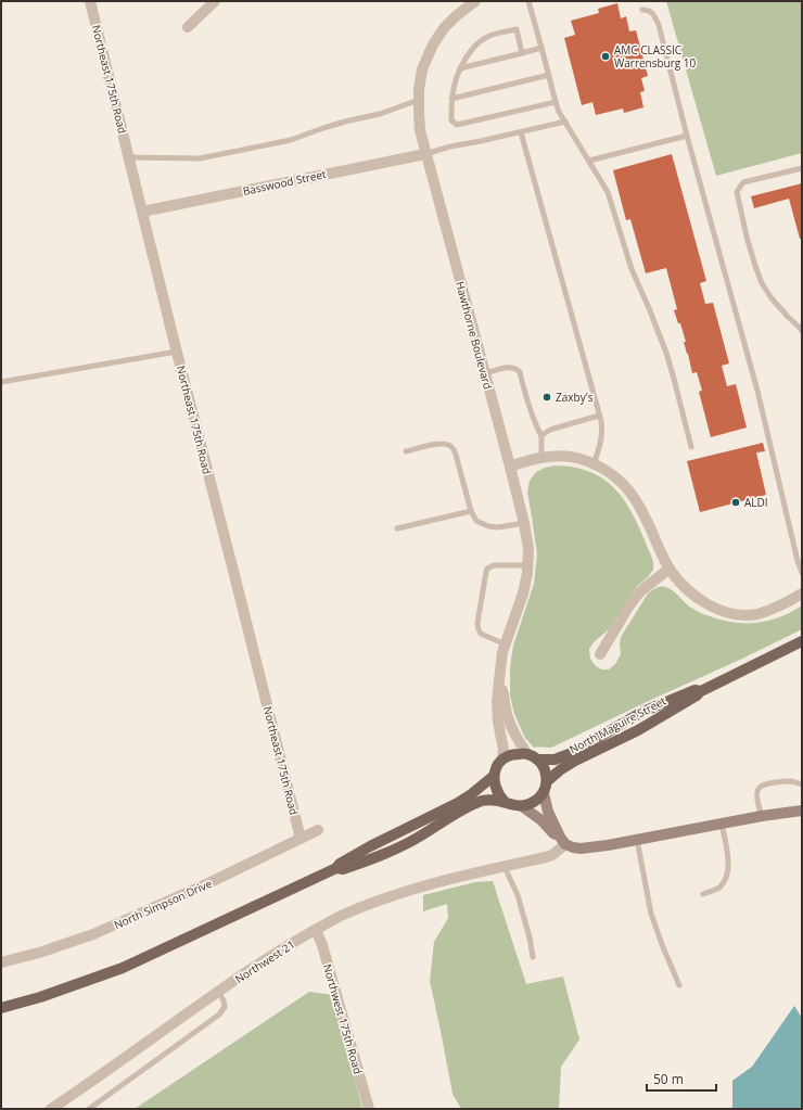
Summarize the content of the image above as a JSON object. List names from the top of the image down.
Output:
{
  "streets": {
    "main road": ["North Maguire Street"],
    "street": [
      "Northeast 175th Road",
      "Basswood Street",
      "Hawthorne Boulevard",
      "North Simpson Drive",
      "Northwest 21",
      "Northwest 175th Road"
    ]
  },
  "crossings": [
    ["Northeast 175th Road", "Basswood Street"],
    ["Northeast 175th Road", "North Simpson Drive"],
    ["Basswood Street", "Hawthorne Boulevard"],
    ["Hawthorne Boulevard", "North Maguire Street"],
    ["Northwest 21", "Northwest 175th Road"]
  ],
  "places": ["AMC CLASSIC Warrensburg 10", "Zaxby's", "ALDI"],
  "scale_bar": "50 m"
}
